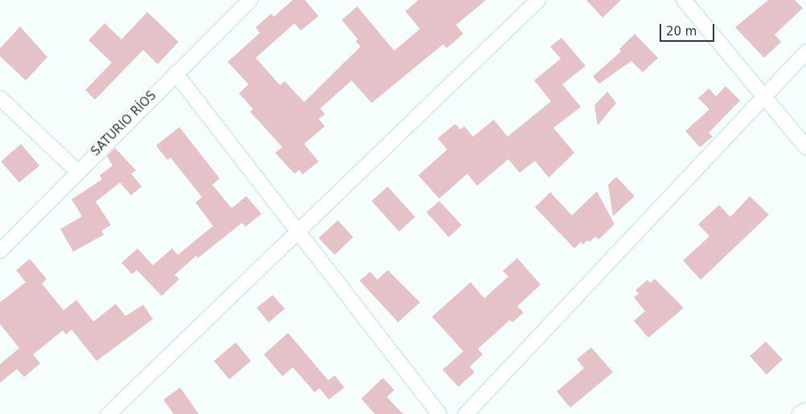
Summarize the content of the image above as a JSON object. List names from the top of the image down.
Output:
{
  "streets": {
    "street": ["SATURIO RÍOS"]
  },
  "scale_bar": "20 m"
}
